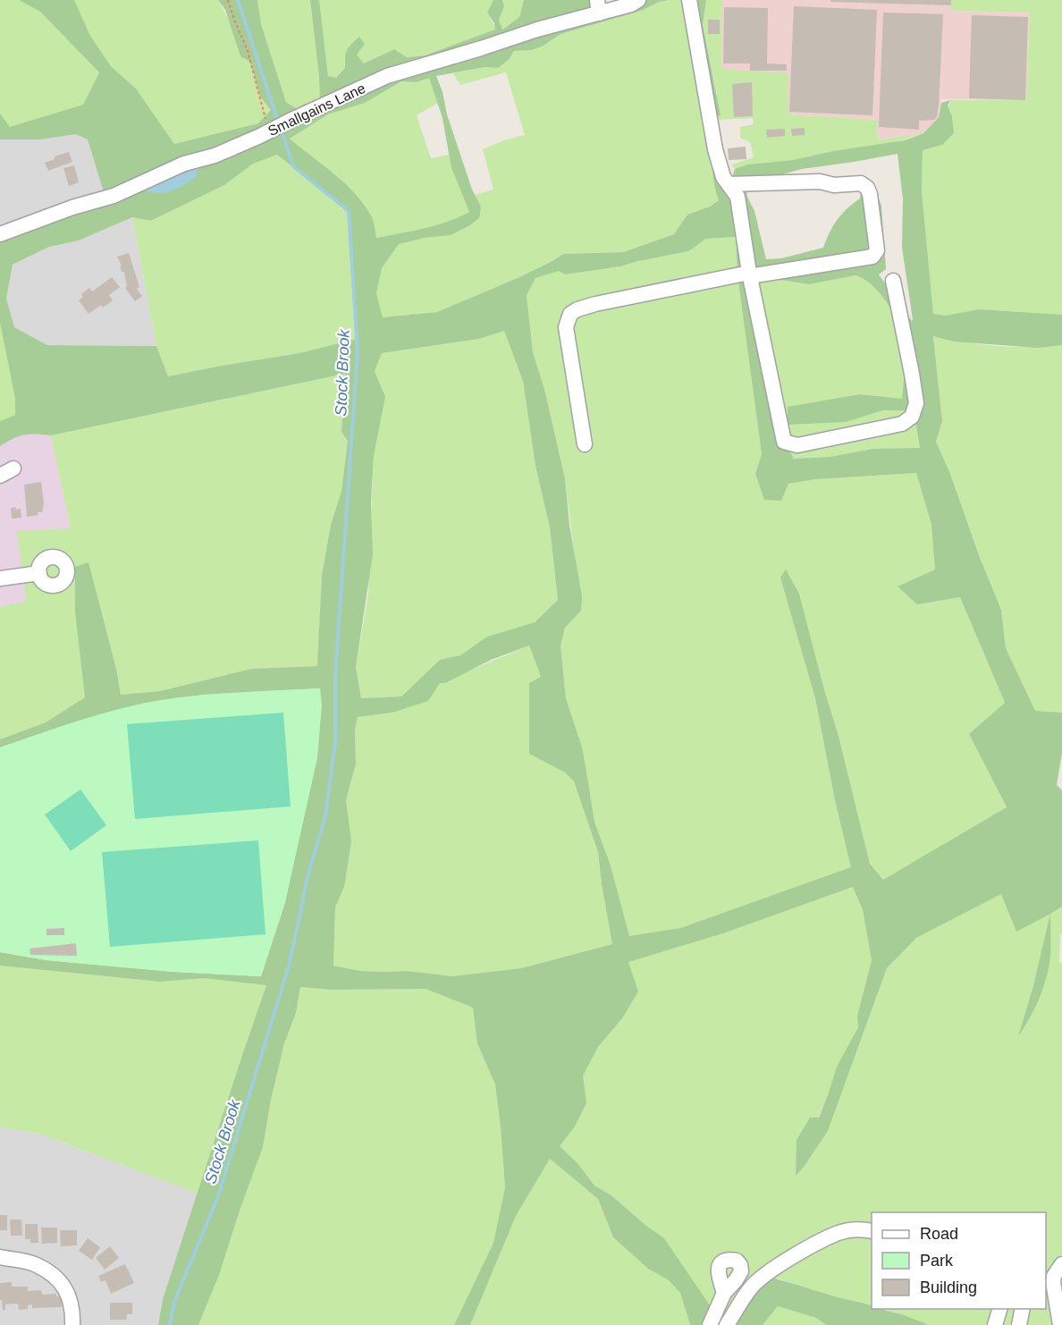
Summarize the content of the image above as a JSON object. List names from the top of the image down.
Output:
{
  "streets": {
    "street": ["Smallgains Lane"]
  },
  "water": ["Stock Brook"],
  "legend": ["Road", "Park", "Building"]
}
